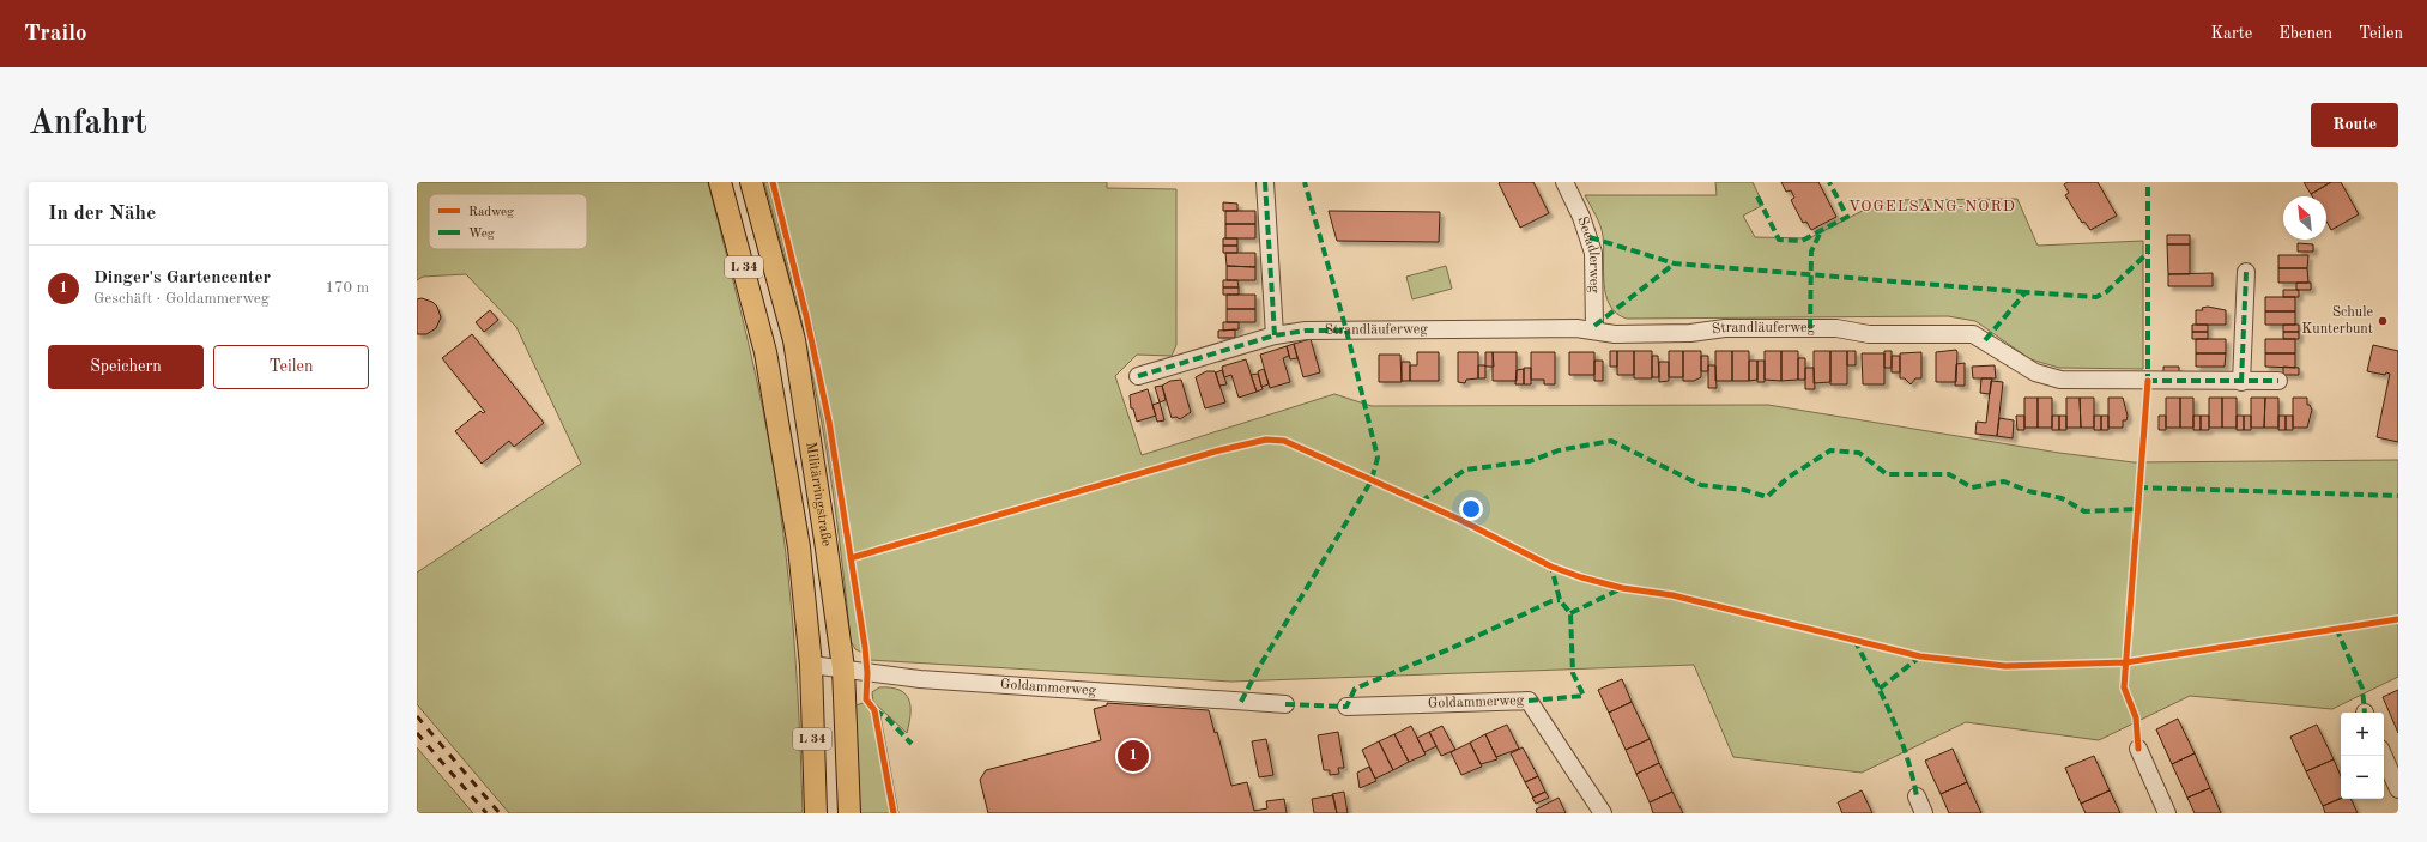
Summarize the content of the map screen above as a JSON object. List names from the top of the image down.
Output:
{
  "streets": {
    "main road": ["L 34", "Militärringstraße"],
    "street": ["Seeadlerweg", "Strandläuferweg", "Goldammerweg"]
  },
  "crossings": [
    ["Seeadlerweg", "Strandläuferweg"],
    ["Militärringstraße", "Goldammerweg"]
  ],
  "districts": ["VOGELSANG-NORD"],
  "places": ["Schule Kunterbunt"],
  "legend": ["Radweg", "Weg"],
  "north": "top left",
  "page": {
    "header": "Trailo",
    "nav": ["Karte", "Ebenen", "Teilen"],
    "buttons": [
      "Route",
      ["Speichern", "Teilen"]
    ],
    "title": "Anfahrt",
    "heading": "In der Nähe",
    "list": [
      {
        "mark": "1",
        "name": "Dinger's Gartencenter",
        "note": "Geschäft · Goldammerweg",
        "value": "170 m"
      }
    ],
    "map_buttons": ["+", "−"],
    "pins": "1"
  }
}
